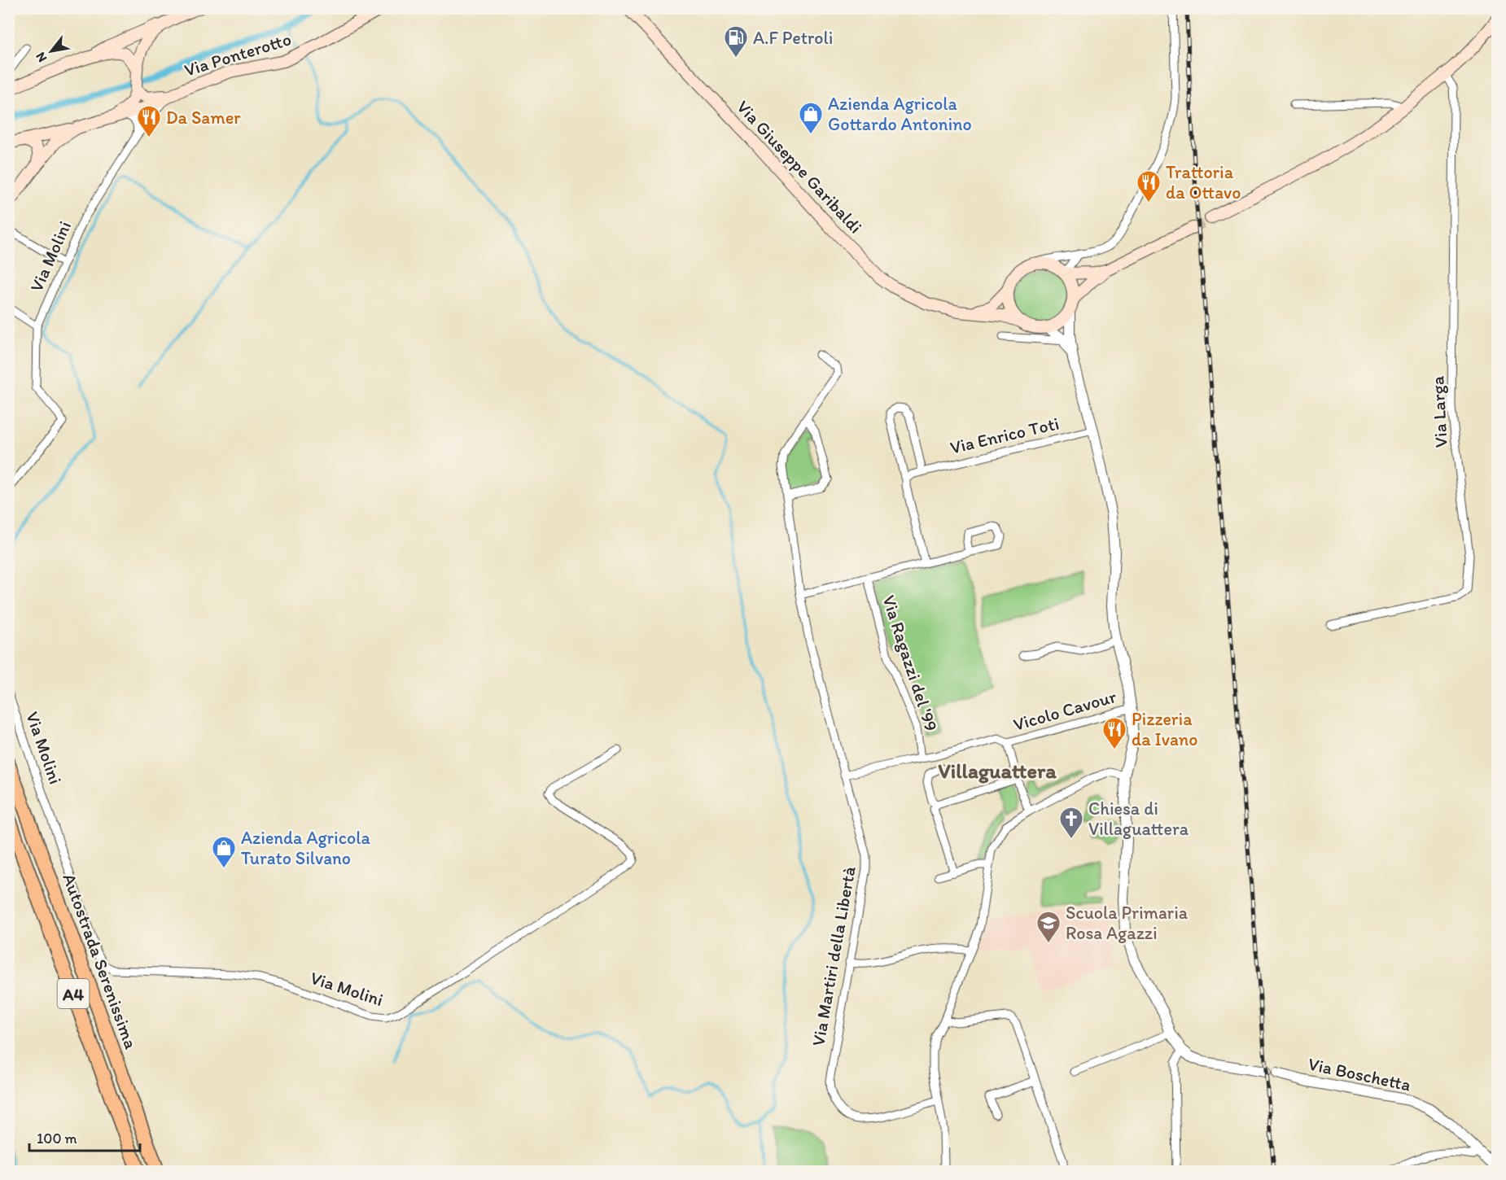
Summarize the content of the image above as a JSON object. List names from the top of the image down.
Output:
{
  "streets": {
    "highway": ["Autostrada Serenissima", "A4"],
    "main road": ["Via Ponterotto", "Via Giuseppe Garibaldi"],
    "street": [
      "Via Molini",
      "Via Larga",
      "Via Enrico Toti",
      "Via Ragazzi del '99",
      "Vicolo Cavour",
      "Via Martiri della Libertà",
      "Via Boschetta"
    ]
  },
  "crossings": [
    ["Via Ponterotto", "Via Molini"],
    ["Via Ragazzi del '99", "Vicolo Cavour"],
    ["Vicolo Cavour", "Via Martiri della Libertà"]
  ],
  "districts": ["Villaguattera"],
  "places": {
    "fuel station": ["A.F Petroli"],
    "shop": ["Azienda Agricola Gottardo Antonino", "Azienda Agricola Turato Silvano"],
    "restaurant": ["Da Samer", "Trattoria da Ottavo", "Pizzeria da Ivano"],
    "church": ["Chiesa di Villaguattera"],
    "school or university": ["Scuola Primaria Rosa Agazzi"]
  },
  "scale_bar": "100 m",
  "north": "bottom left"
}
